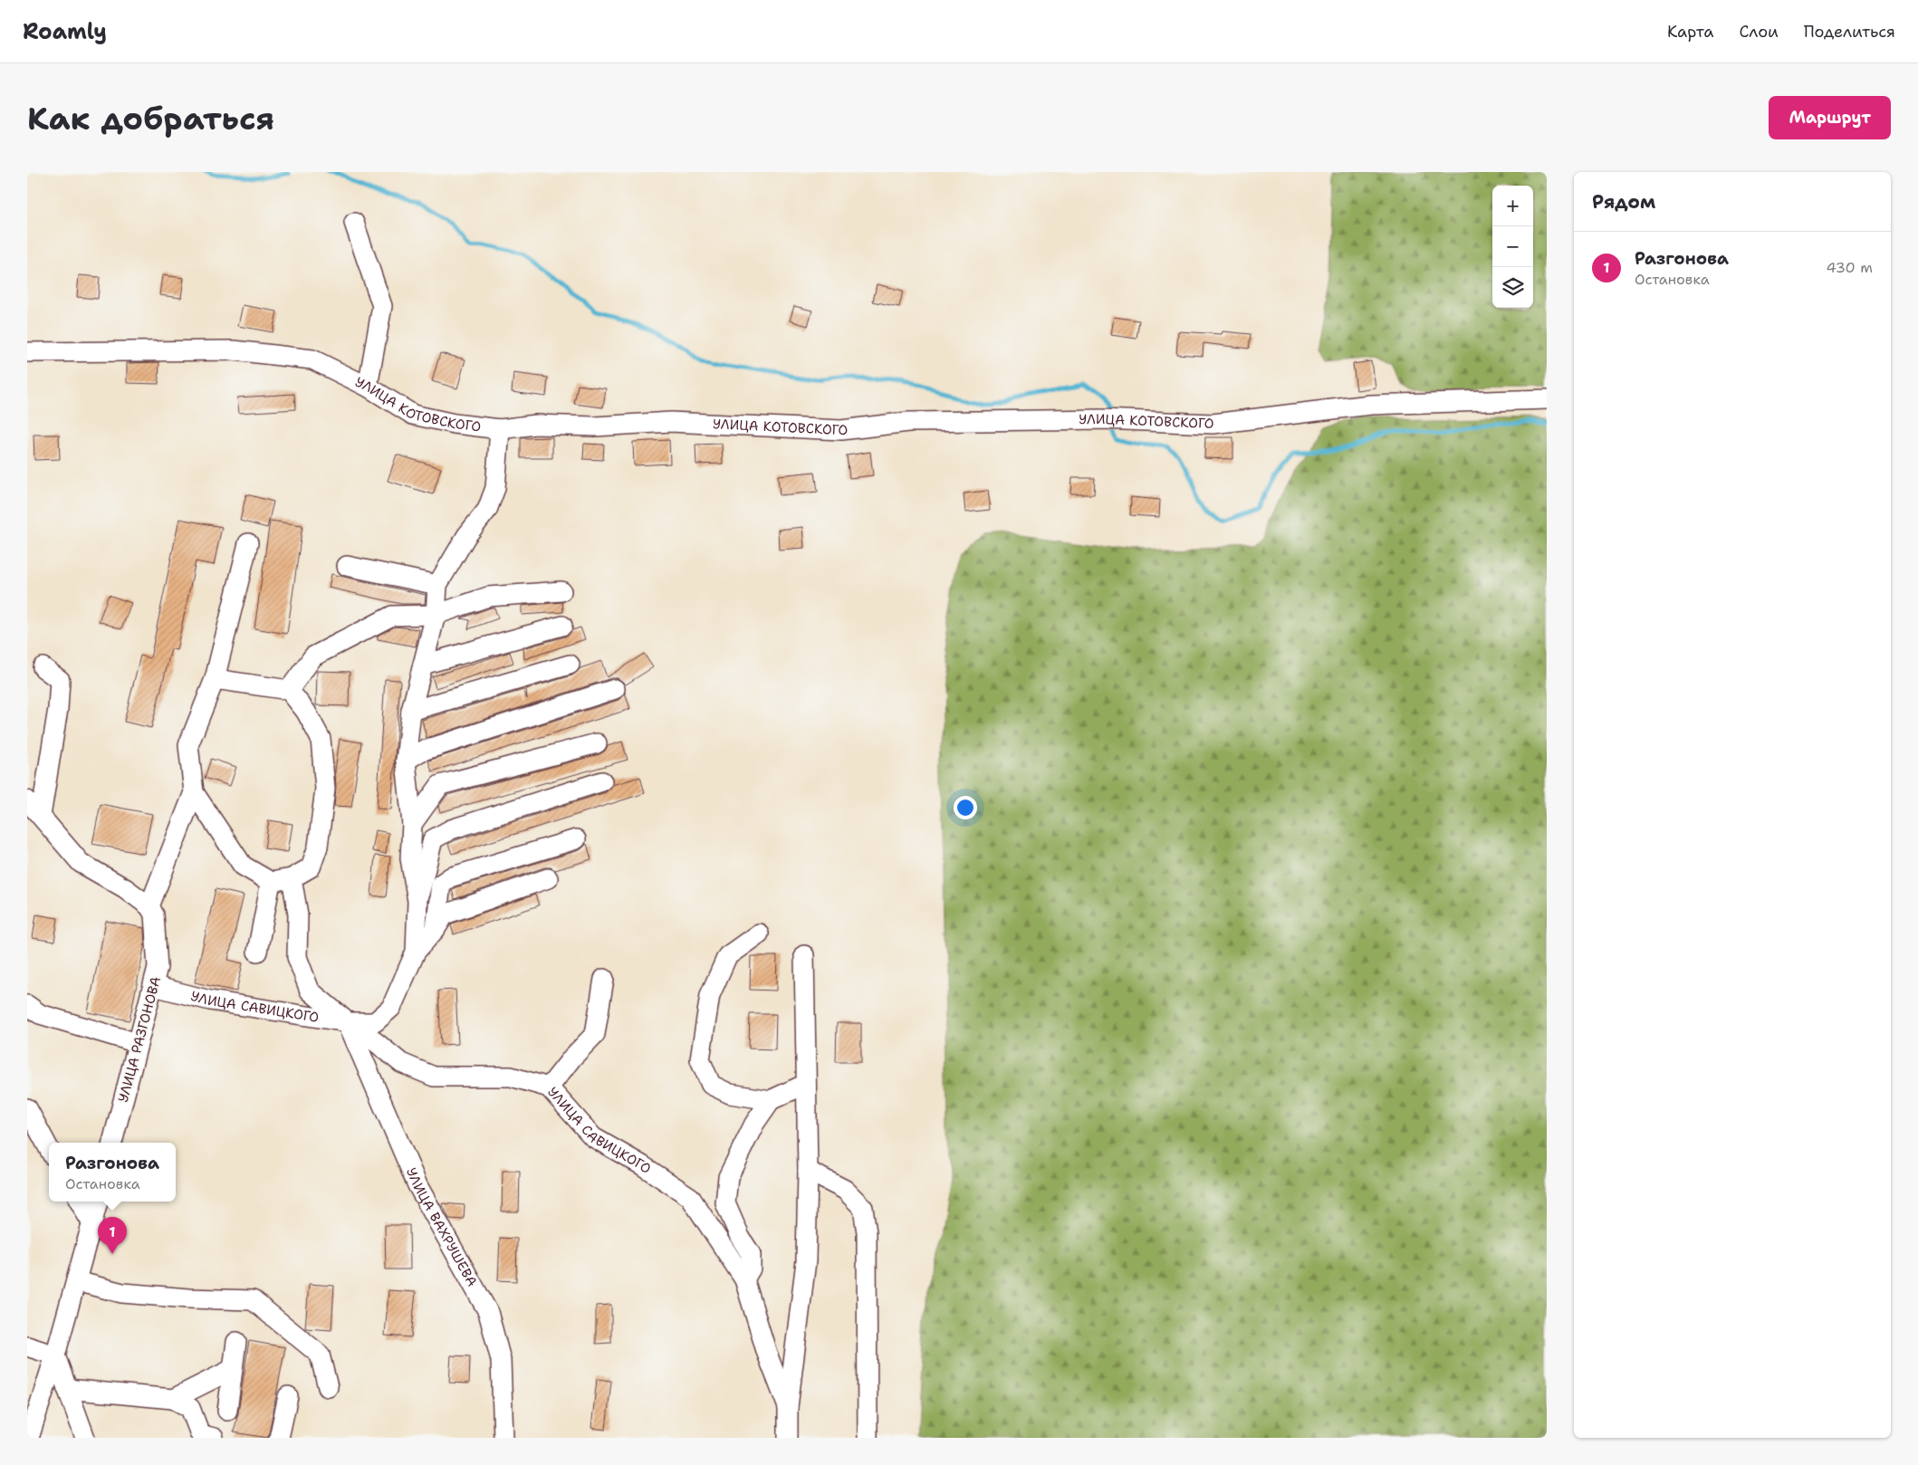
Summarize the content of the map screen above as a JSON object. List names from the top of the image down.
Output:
{
  "streets": {
    "street": [
      "УЛИЦА КОТОВСКОГО",
      "УЛИЦА САВИЦКОГО",
      "УЛИЦА РАЗГОНОВА",
      "УЛИЦА ВАХРУШЕВА"
    ]
  },
  "crossings": [
    ["УЛИЦА САВИЦКОГО", "УЛИЦА РАЗГОНОВА"],
    ["УЛИЦА САВИЦКОГО", "УЛИЦА ВАХРУШЕВА"]
  ],
  "page": {
    "header": "Roamly",
    "nav": ["Карта", "Слои", "Поделиться"],
    "buttons": "Маршрут",
    "title": "Как добраться",
    "heading": "Рядом",
    "map_buttons": ["+", "−"],
    "list": [
      {
        "mark": "1",
        "name": "Разгонова",
        "note": "Остановка",
        "value": "430 m"
      }
    ],
    "popup": ["Разгонова", "Остановка"],
    "pins": "1"
  }
}
